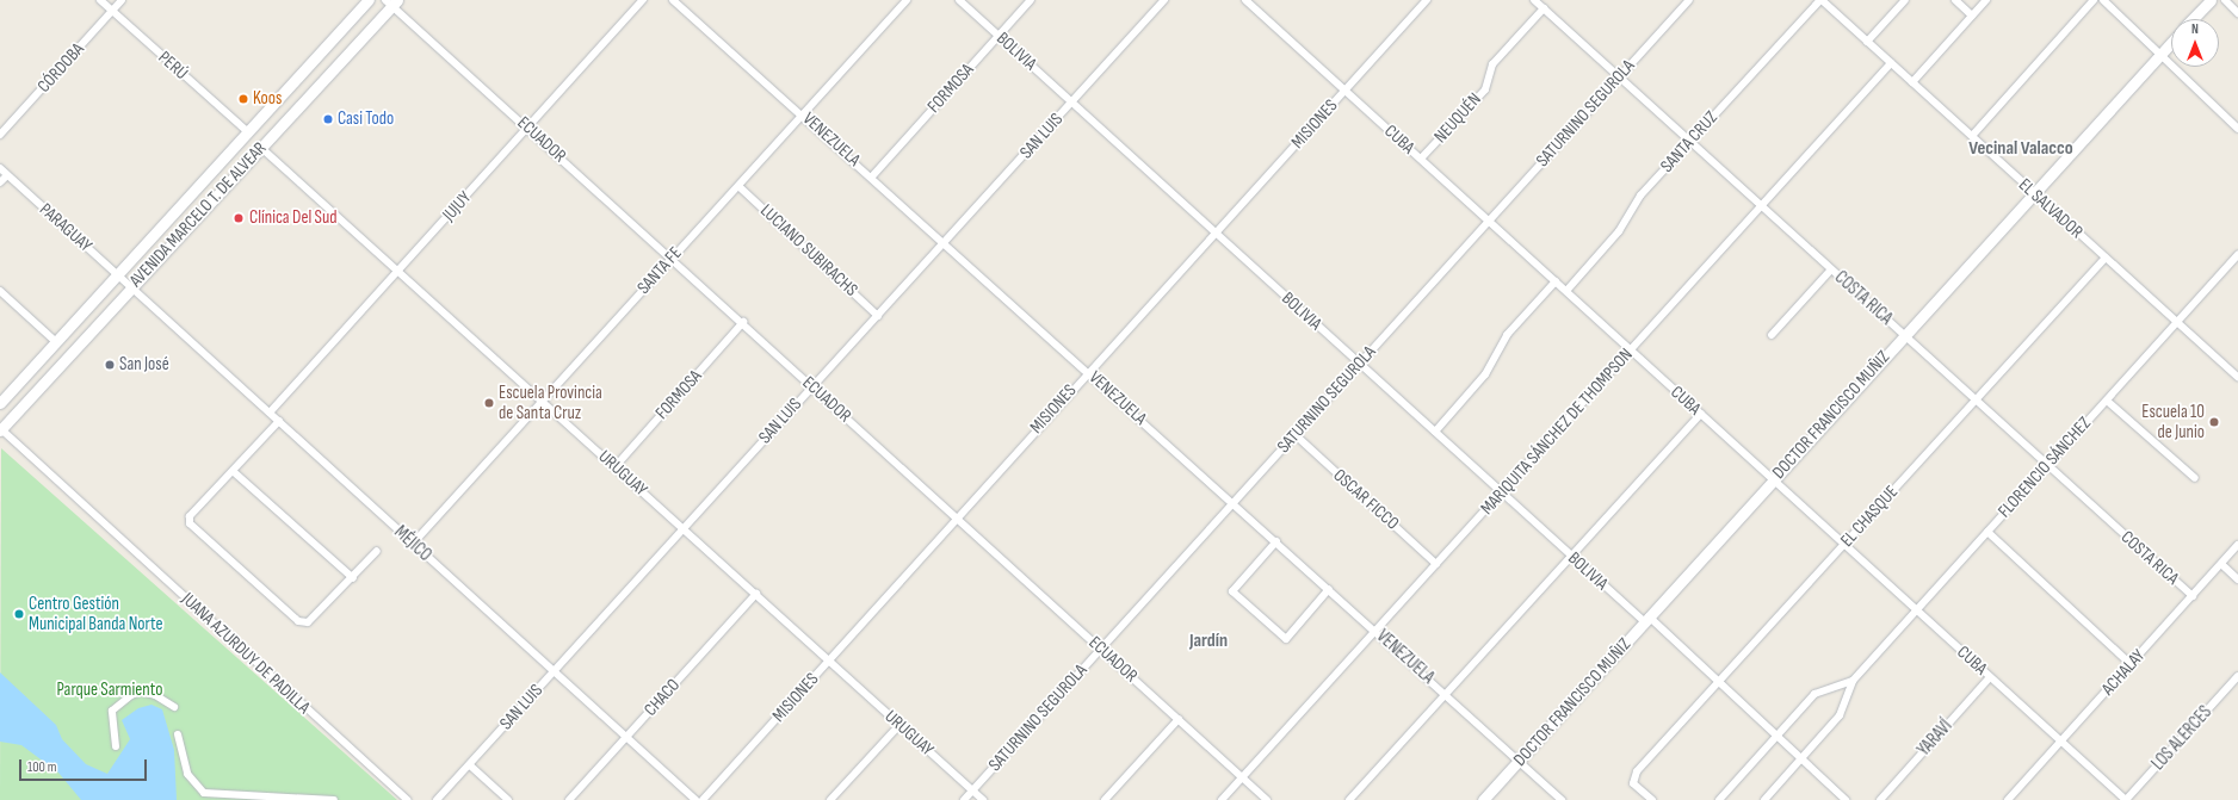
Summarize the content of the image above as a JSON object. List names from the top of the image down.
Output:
{
  "streets": {
    "main road": ["AVENIDA MARCELO T. DE ALVEAR", "DOCTOR FRANCISCO MUÑIZ"],
    "street": [
      "BOLIVIA",
      "PERÚ",
      "CÓRDOBA",
      "FORMOSA",
      "SATURNINO SEGUROLA",
      "NEUQUÉN",
      "MISIONES",
      "SAN LUIS",
      "ECUADOR",
      "VENEZUELA",
      "CUBA",
      "SANTA CRUZ",
      "JUJUY",
      "EL SALVADOR",
      "PARAGUAY",
      "LUCIANO SUBIRACHS",
      "SANTA FE",
      "COSTA RICA",
      "MARIQUITA SÁNCHEZ DE THOMPSON",
      "FLORENCIO SÁNCHEZ",
      "URUGUAY",
      "OSCAR FICCO",
      "EL CHASQUE",
      "MÉJICO",
      "JUANA AZURDUY DE PADILLA",
      "ACHALAY",
      "CHACO",
      "YARAVÍ",
      "LOS ALERCES"
    ]
  },
  "crossings": [
    ["BOLIVIA", "FORMOSA"],
    ["BOLIVIA", "SATURNINO SEGUROLA"],
    ["BOLIVIA", "MISIONES"],
    ["BOLIVIA", "SAN LUIS"],
    ["BOLIVIA", "DOCTOR FRANCISCO MUÑIZ"],
    ["BOLIVIA", "MARIQUITA SÁNCHEZ DE THOMPSON"],
    ["BOLIVIA", "FLORENCIO SÁNCHEZ"],
    ["BOLIVIA", "EL CHASQUE"],
    ["PERÚ", "CÓRDOBA"],
    ["PERÚ", "AVENIDA MARCELO T. DE ALVEAR"],
    ["FORMOSA", "ECUADOR"],
    ["FORMOSA", "VENEZUELA"],
    ["FORMOSA", "URUGUAY"],
    ["SATURNINO SEGUROLA", "ECUADOR"],
    ["SATURNINO SEGUROLA", "VENEZUELA"],
    ["SATURNINO SEGUROLA", "CUBA"],
    ["SATURNINO SEGUROLA", "COSTA RICA"],
    ["SATURNINO SEGUROLA", "URUGUAY"],
    ["SATURNINO SEGUROLA", "OSCAR FICCO"],
    ["NEUQUÉN", "CUBA"],
    ["NEUQUÉN", "COSTA RICA"],
    ["MISIONES", "ECUADOR"],
    ["MISIONES", "VENEZUELA"],
    ["MISIONES", "CUBA"],
    ["MISIONES", "URUGUAY"],
    ["SAN LUIS", "ECUADOR"],
    ["SAN LUIS", "VENEZUELA"],
    ["SAN LUIS", "LUCIANO SUBIRACHS"],
    ["SAN LUIS", "URUGUAY"],
    ["SAN LUIS", "MÉJICO"],
    ["ECUADOR", "JUJUY"],
    ["ECUADOR", "AVENIDA MARCELO T. DE ALVEAR"],
    ["ECUADOR", "SANTA FE"],
    ["ECUADOR", "MARIQUITA SÁNCHEZ DE THOMPSON"],
    ["VENEZUELA", "SANTA FE"],
    ["VENEZUELA", "DOCTOR FRANCISCO MUÑIZ"],
    ["VENEZUELA", "MARIQUITA SÁNCHEZ DE THOMPSON"],
    ["CUBA", "SANTA CRUZ"],
    ["CUBA", "DOCTOR FRANCISCO MUÑIZ"],
    ["CUBA", "MARIQUITA SÁNCHEZ DE THOMPSON"],
    ["CUBA", "FLORENCIO SÁNCHEZ"],
    ["CUBA", "EL CHASQUE"],
    ["CUBA", "ACHALAY"],
    ["CUBA", "YARAVÍ"],
    ["CUBA", "LOS ALERCES"],
    ["SANTA CRUZ", "EL SALVADOR"],
    ["SANTA CRUZ", "COSTA RICA"],
    ["JUJUY", "URUGUAY"],
    ["JUJUY", "MÉJICO"],
    ["EL SALVADOR", "DOCTOR FRANCISCO MUÑIZ"],
    ["EL SALVADOR", "MARIQUITA SÁNCHEZ DE THOMPSON"],
    ["EL SALVADOR", "FLORENCIO SÁNCHEZ"],
    ["EL SALVADOR", "EL CHASQUE"],
    ["AVENIDA MARCELO T. DE ALVEAR", "PARAGUAY"],
    ["AVENIDA MARCELO T. DE ALVEAR", "URUGUAY"],
    ["AVENIDA MARCELO T. DE ALVEAR", "MÉJICO"],
    ["AVENIDA MARCELO T. DE ALVEAR", "JUANA AZURDUY DE PADILLA"],
    ["PARAGUAY", "MÉJICO"],
    ["LUCIANO SUBIRACHS", "SANTA FE"],
    ["SANTA FE", "URUGUAY"],
    ["SANTA FE", "MÉJICO"],
    ["COSTA RICA", "DOCTOR FRANCISCO MUÑIZ"],
    ["COSTA RICA", "MARIQUITA SÁNCHEZ DE THOMPSON"],
    ["COSTA RICA", "FLORENCIO SÁNCHEZ"],
    ["COSTA RICA", "EL CHASQUE"],
    ["COSTA RICA", "ACHALAY"],
    ["MARIQUITA SÁNCHEZ DE THOMPSON", "OSCAR FICCO"],
    ["URUGUAY", "CHACO"],
    ["MÉJICO", "CHACO"]
  ],
  "districts": ["Vecinal Valacco", "Jardín"],
  "parks": ["Parque Sarmiento"],
  "places": [
    "Koos",
    "Casi Todo",
    "Clínica Del Sud",
    "San José",
    "Escuela Provincia de Santa Cruz",
    "Escuela 10 de Junio",
    "Centro Gestión Municipal Banda Norte"
  ],
  "scale_bar": "100 m",
  "north": "top"
}
